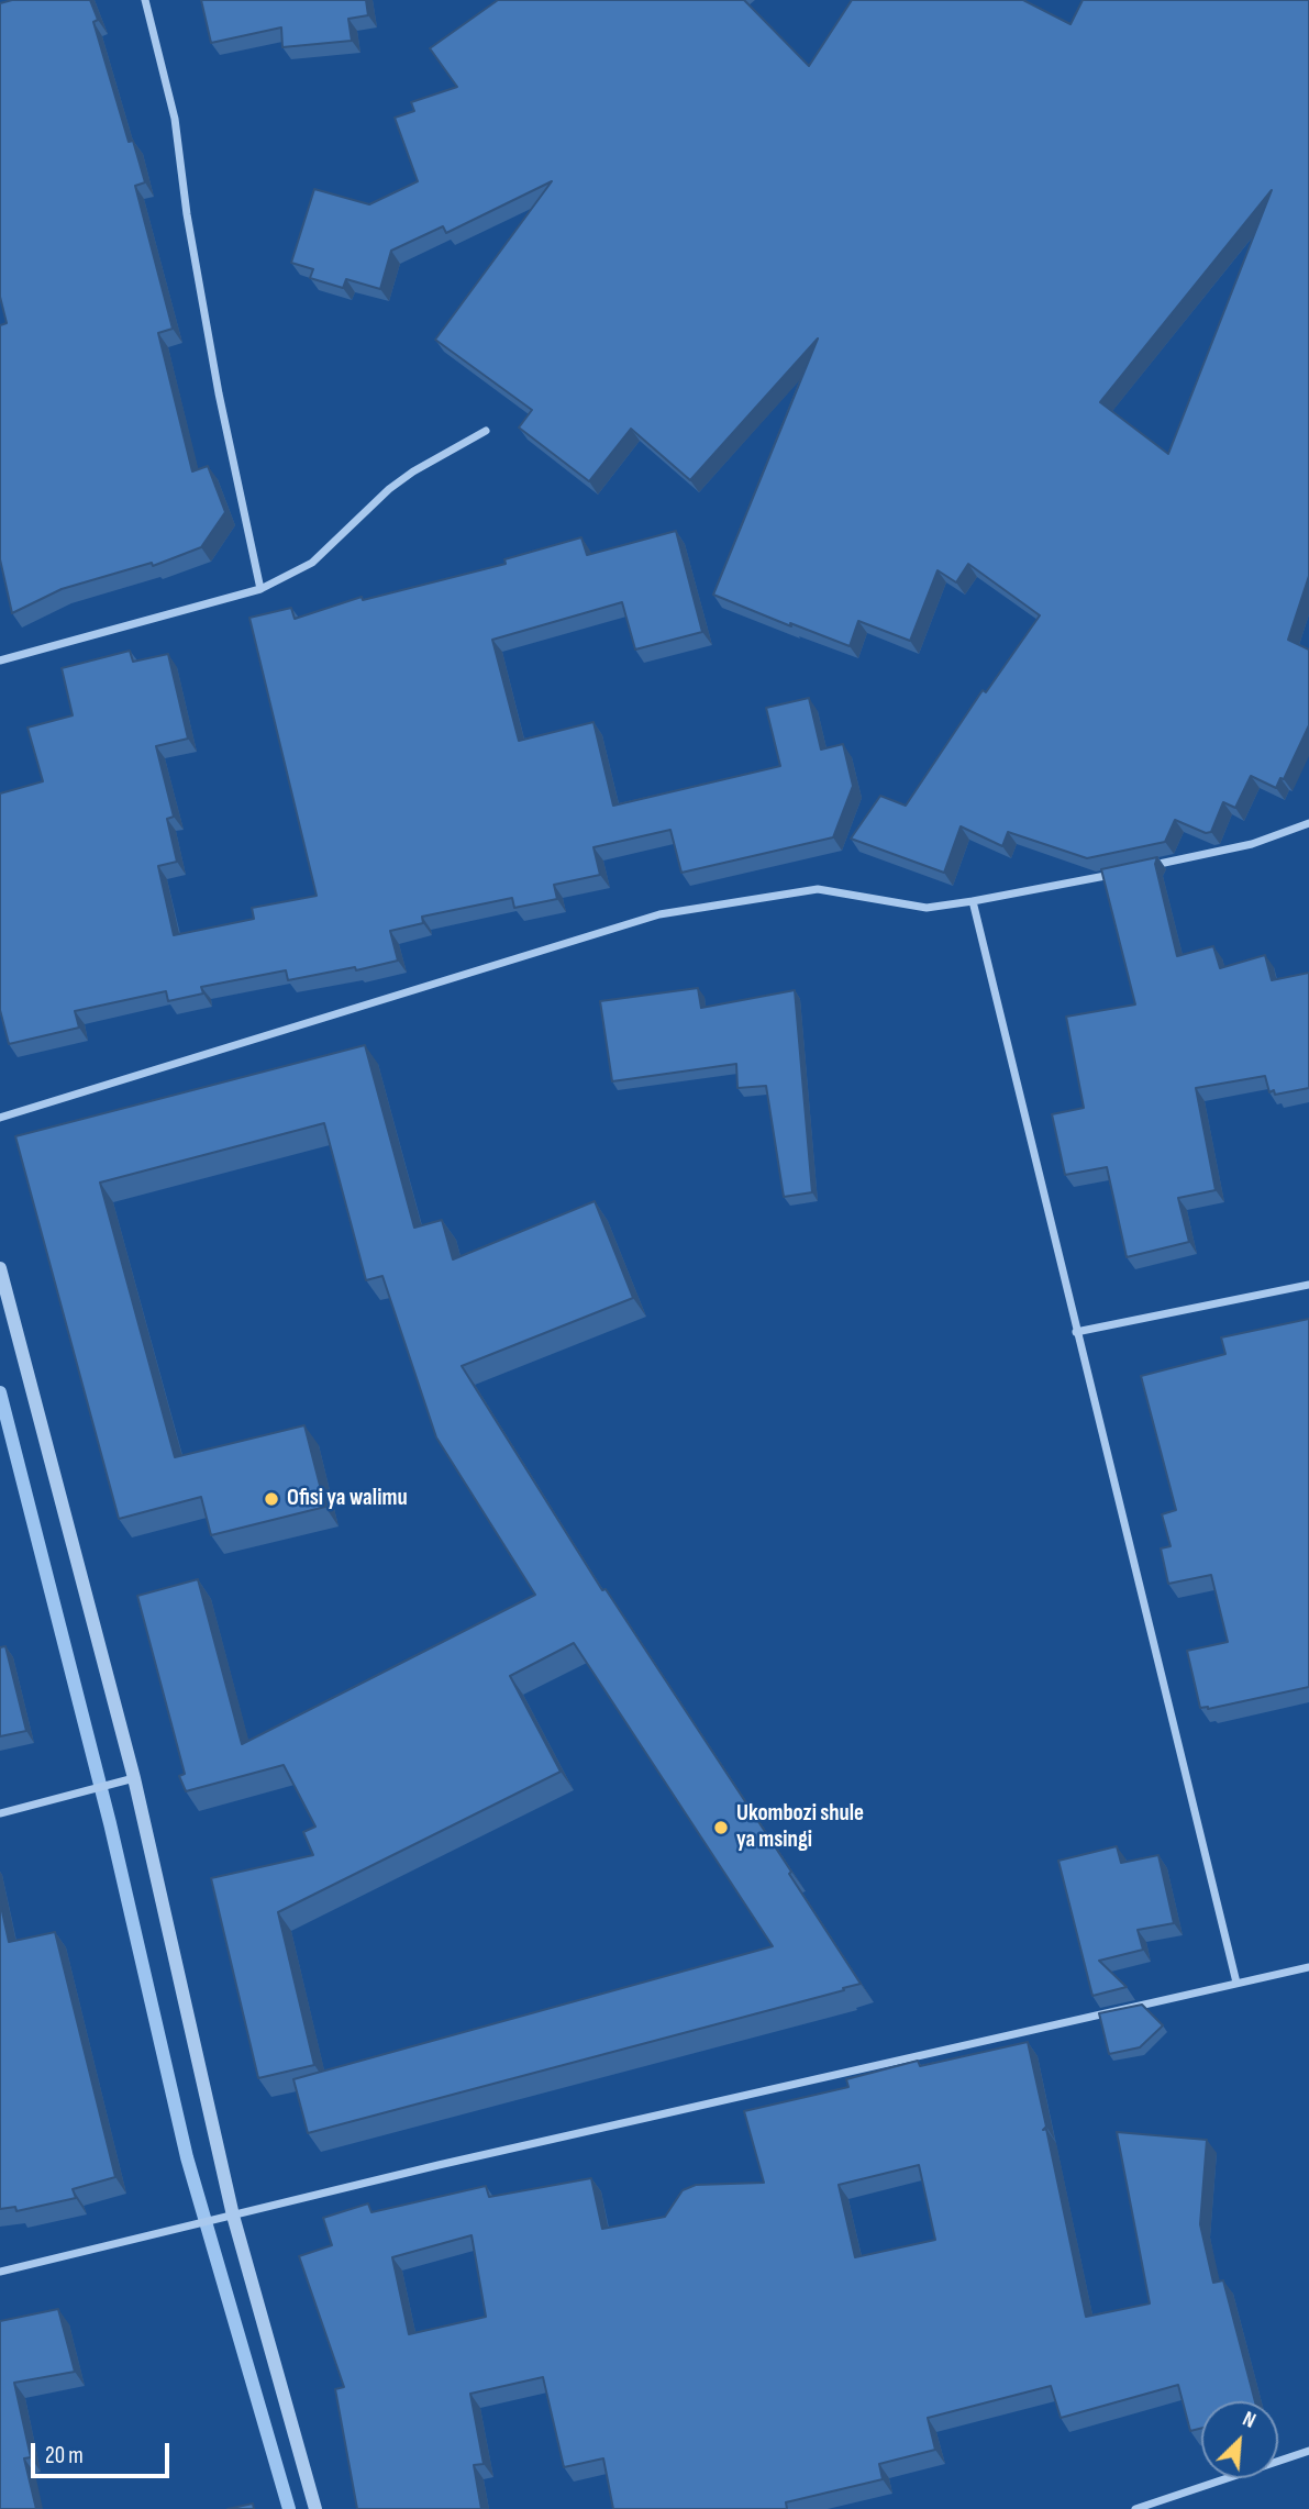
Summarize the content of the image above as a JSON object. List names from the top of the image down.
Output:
{
  "places": ["Ofisi ya walimu", "Ukombozi shule ya msingi"],
  "scale_bar": "20 m",
  "north": "top right"
}
